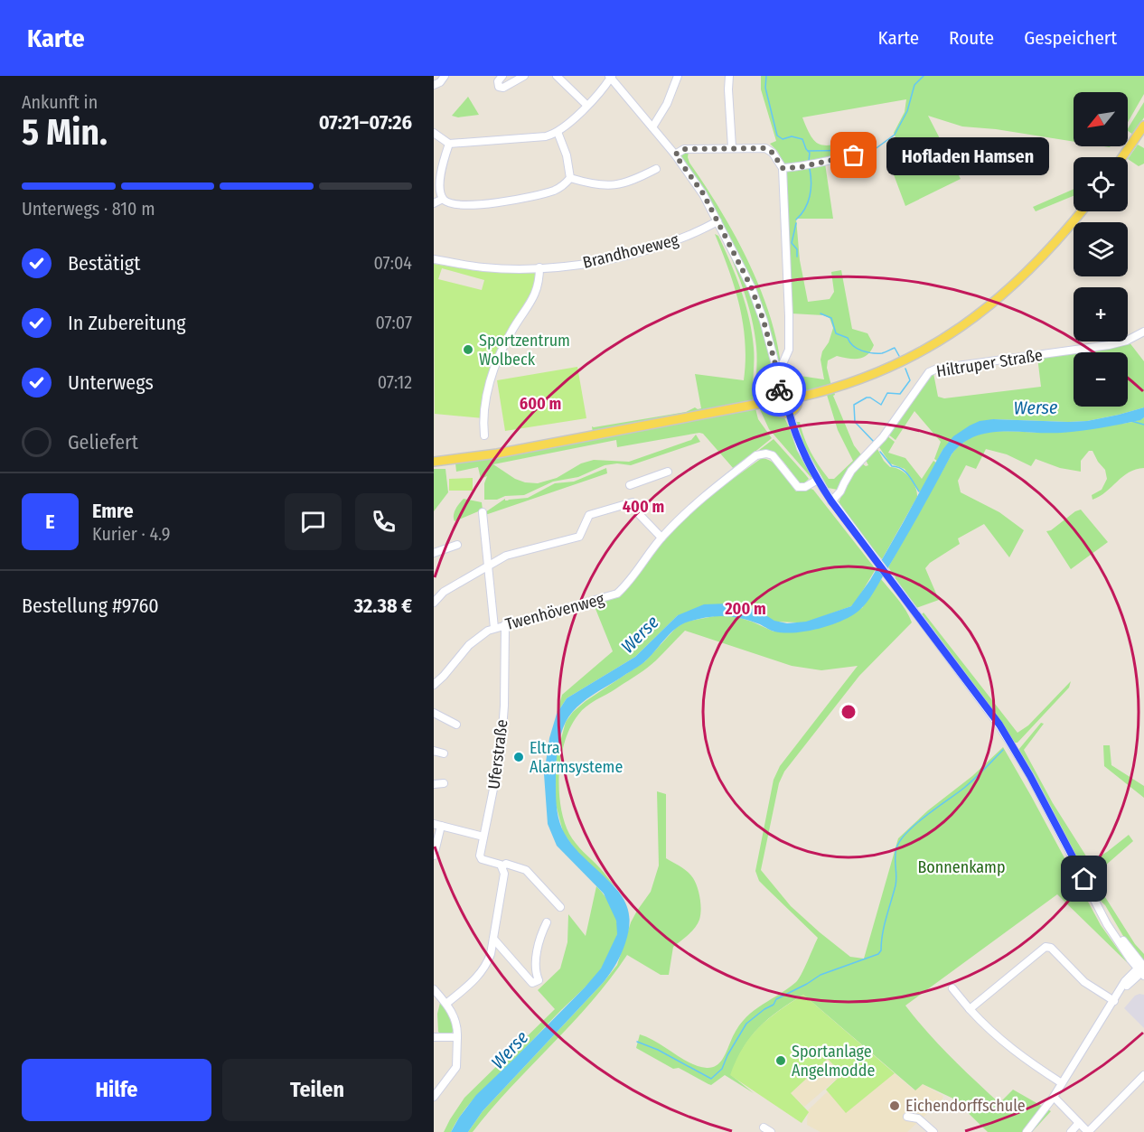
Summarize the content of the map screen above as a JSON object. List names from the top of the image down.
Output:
{
  "streets": {
    "street": [
      "Brandhoveweg",
      "Hiltruper Straße",
      "Twenhövenweg",
      "Uferstraße"
    ]
  },
  "crossings": [
    ["Twenhövenweg", "Uferstraße"]
  ],
  "water": ["Werse"],
  "parks": ["Bonnenkamp"],
  "places": [
    "Hofladen Hamsen",
    "Sportzentrum Wolbeck",
    "Eltra Alarmsysteme",
    "Sportanlage Angelmodde",
    "Eichendorffschule"
  ],
  "north": "bottom left",
  "page": {
    "header": "Karte",
    "nav": ["Karte", "Route", "Gespeichert"],
    "heading": ["5 Min.", "Ankunft in", "07:21–07:26"],
    "panel": [
      "Emre",
      "Kurier · 4.9",
      "Bestellung #9760",
      "32.38 €"
    ],
    "map_buttons": ["+", "−"],
    "bubble": "Hofladen Hamsen",
    "bar": "Unterwegs · 810 m",
    "list": [
      ["Bestätigt", "07:04"],
      ["In Zubereitung", "07:07"],
      ["Unterwegs", "07:12"],
      "Geliefert"
    ],
    "round": "E",
    "buttons": ["Hilfe", "Teilen"]
  },
  "rings": ["600 m", "400 m", "200 m"]
}
